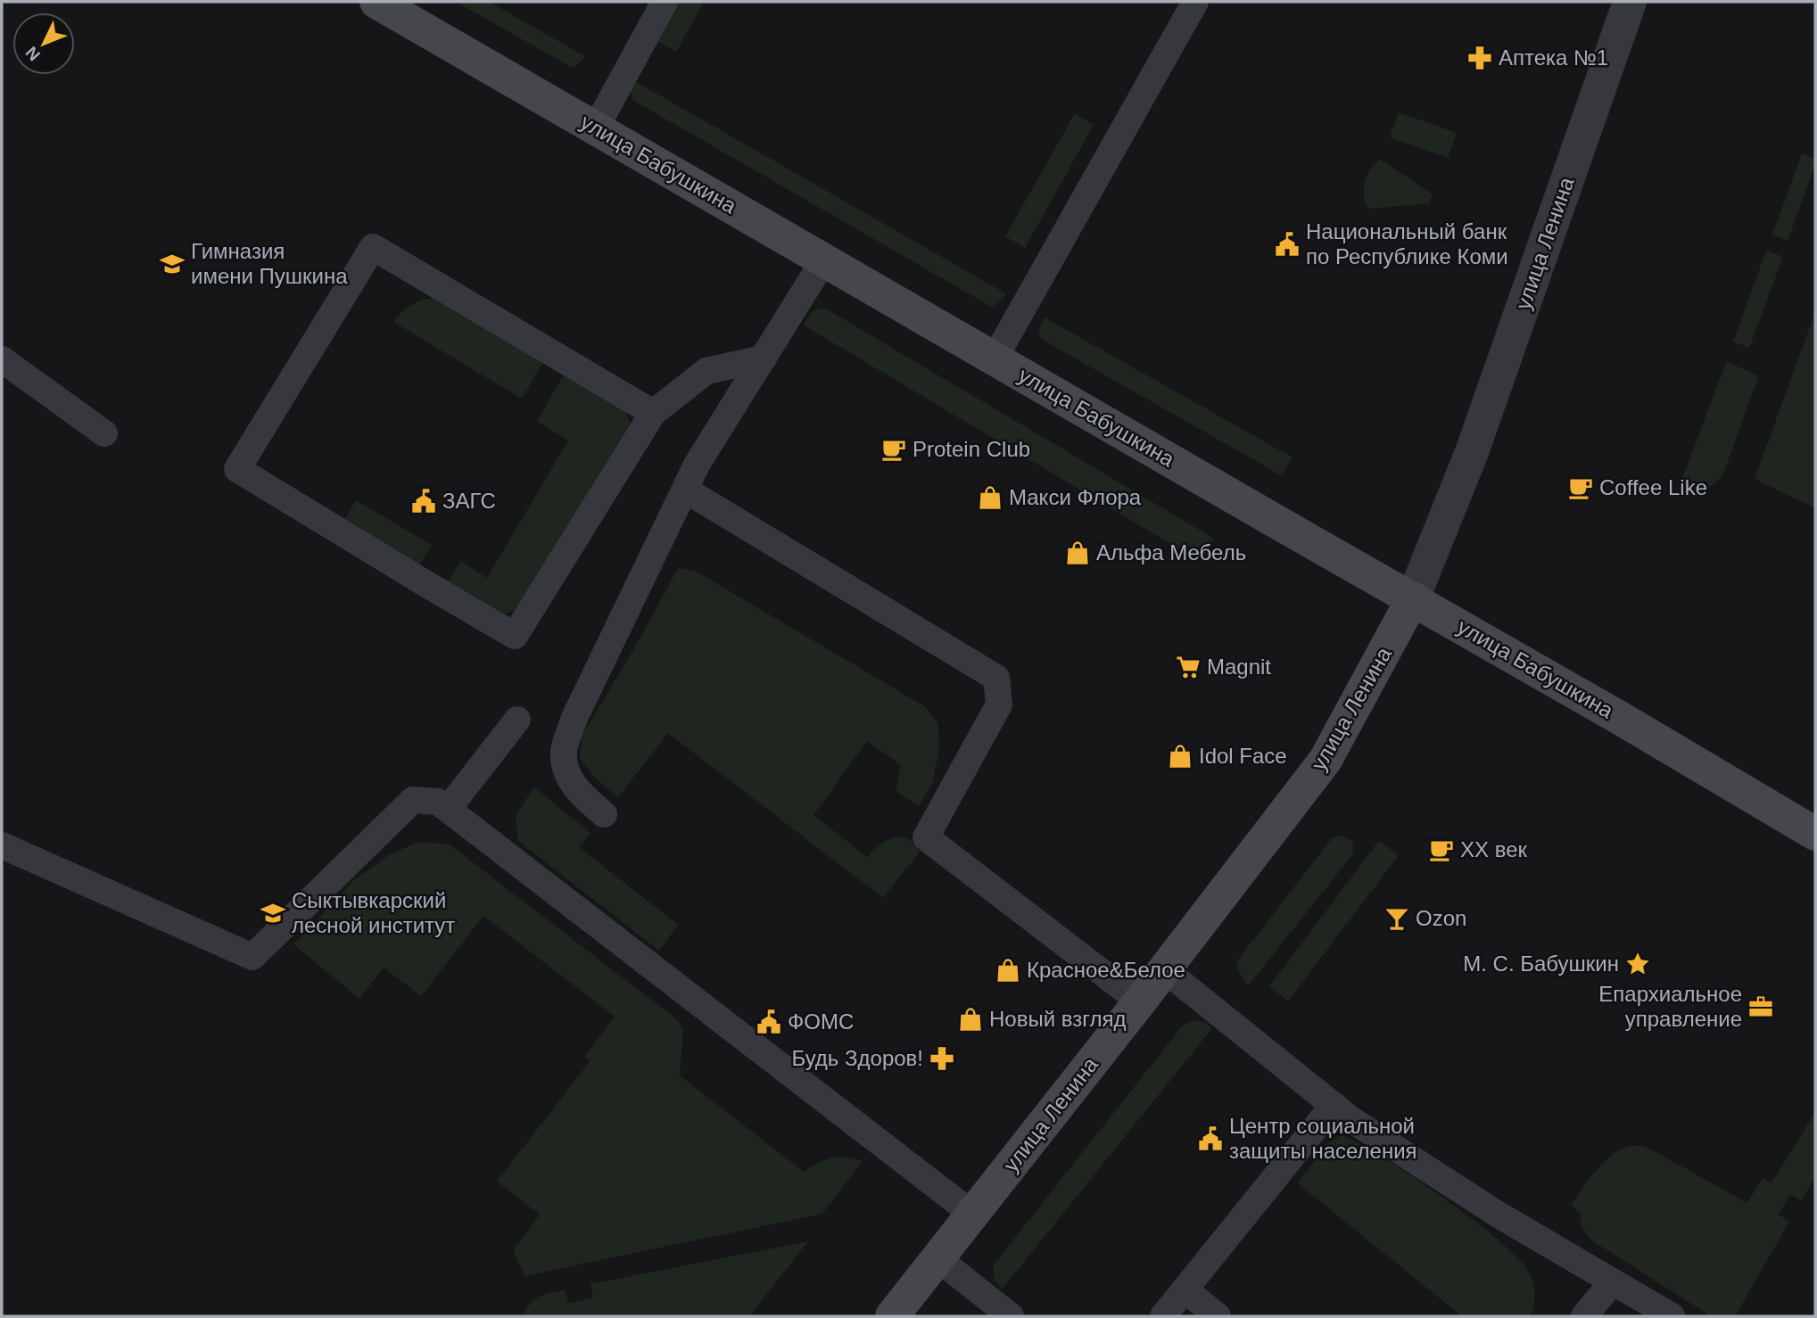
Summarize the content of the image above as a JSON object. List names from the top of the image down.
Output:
{
  "streets": {
    "street": ["улица Бабушкина", "улица Ленина"]
  },
  "crossings": [
    ["улица Бабушкина", "улица Ленина"]
  ],
  "places": {
    "pharmacy": ["Аптека №1", "Будь Здоров!"],
    "public building": [
      "Национальный банк по Республике Коми",
      "ЗАГС",
      "ФОМС",
      "Центр социальной защиты населения"
    ],
    "school or university": ["Гимназия имени Пушкина", "Сыктывкарский лесной институт"],
    "cafe": ["Protein Club", "Coffee Like", "XX век"],
    "shop": [
      "Макси Флора",
      "Альфа Мебель",
      "Idol Face",
      "Красное&Белое",
      "Новый взгляд"
    ],
    "supermarket": ["Magnit"],
    "bar": ["Ozon"],
    "place": ["М. С. Бабушкин"],
    "office": ["Епархиальное управление"]
  },
  "north": "bottom left"
}
